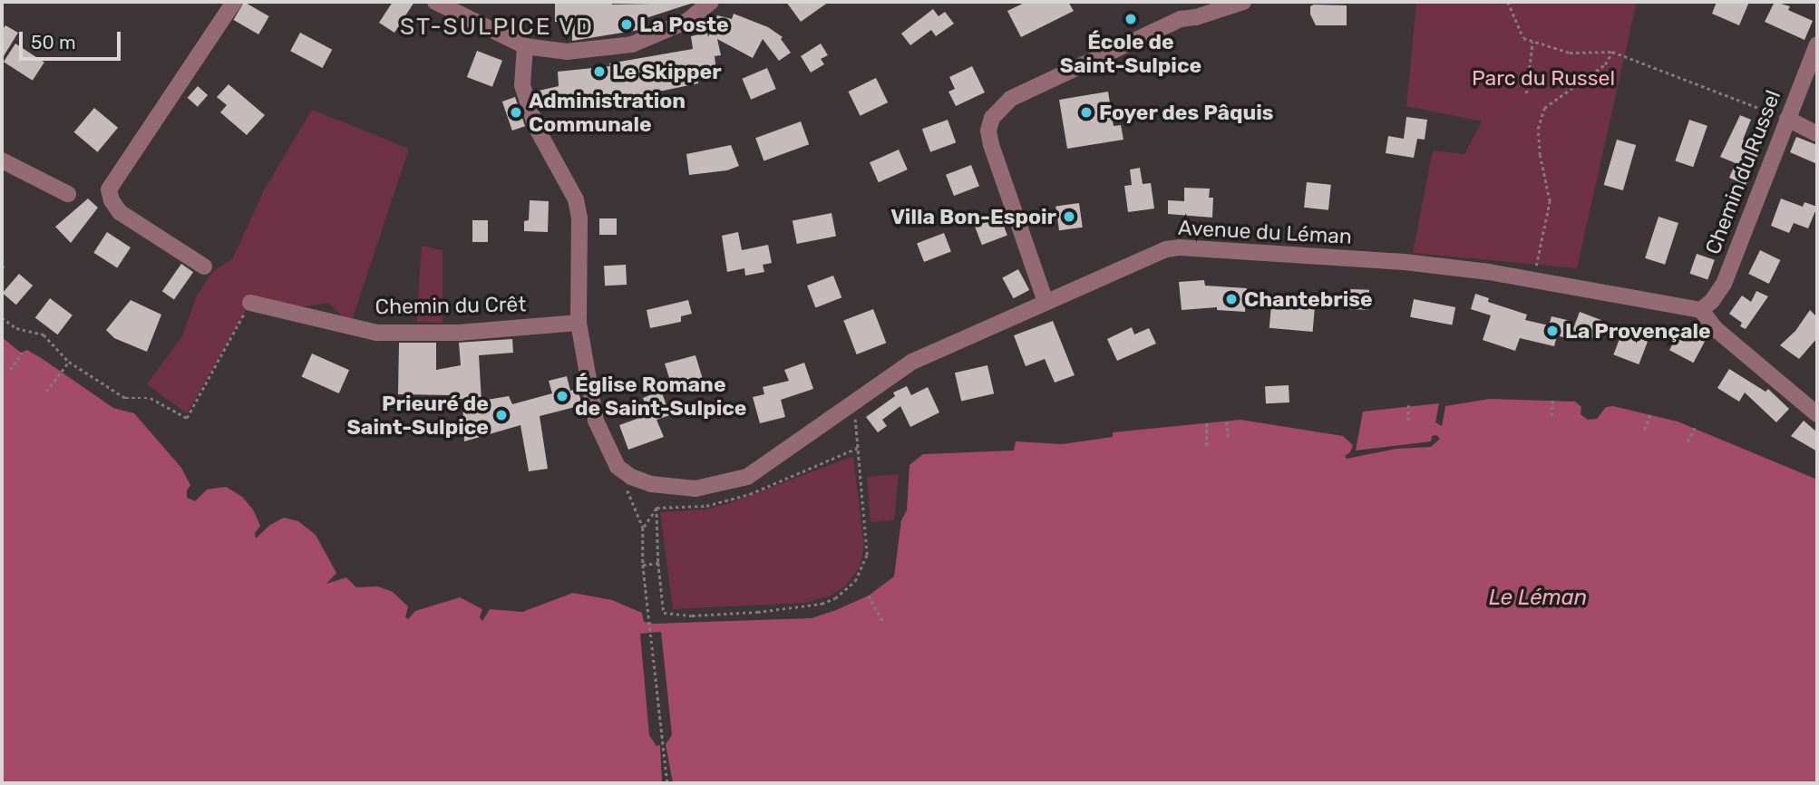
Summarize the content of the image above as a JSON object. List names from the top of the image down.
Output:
{
  "streets": {
    "street": ["Chemin du Russel", "Avenue du Léman", "Chemin du Crêt"]
  },
  "crossings": [
    ["Chemin du Russel", "Avenue du Léman"]
  ],
  "districts": ["ST-SULPICE VD"],
  "water": ["Le Léman"],
  "parks": ["Parc du Russel"],
  "places": [
    "École de Saint-Sulpice",
    "La Poste",
    "Le Skipper",
    "Administration Communale",
    "Foyer des Pâquis",
    "Villa Bon-Espoir",
    "Chantebrise",
    "La Provençale",
    "Église Romane de Saint-Sulpice",
    "Prieuré de Saint-Sulpice"
  ],
  "scale_bar": "50 m"
}
